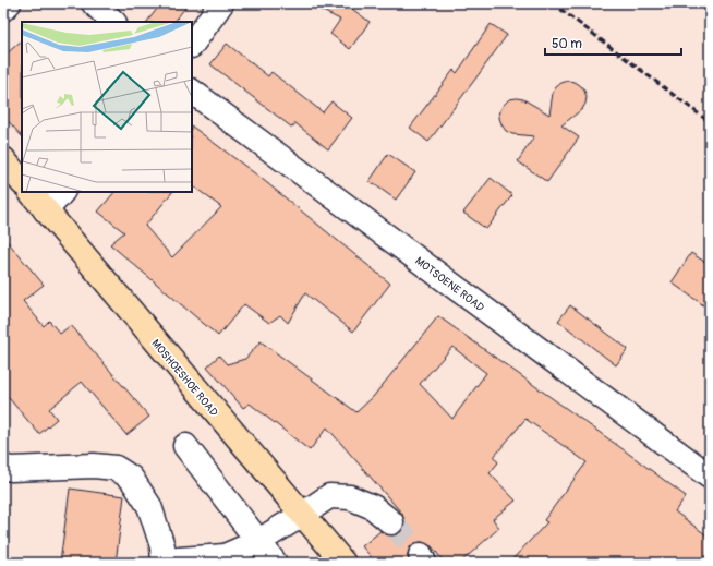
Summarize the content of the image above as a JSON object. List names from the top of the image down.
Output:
{
  "streets": {
    "main road": ["MOSHOESHOE ROAD"],
    "street": ["MOTSOENE ROAD"]
  },
  "scale_bar": "50 m"
}
